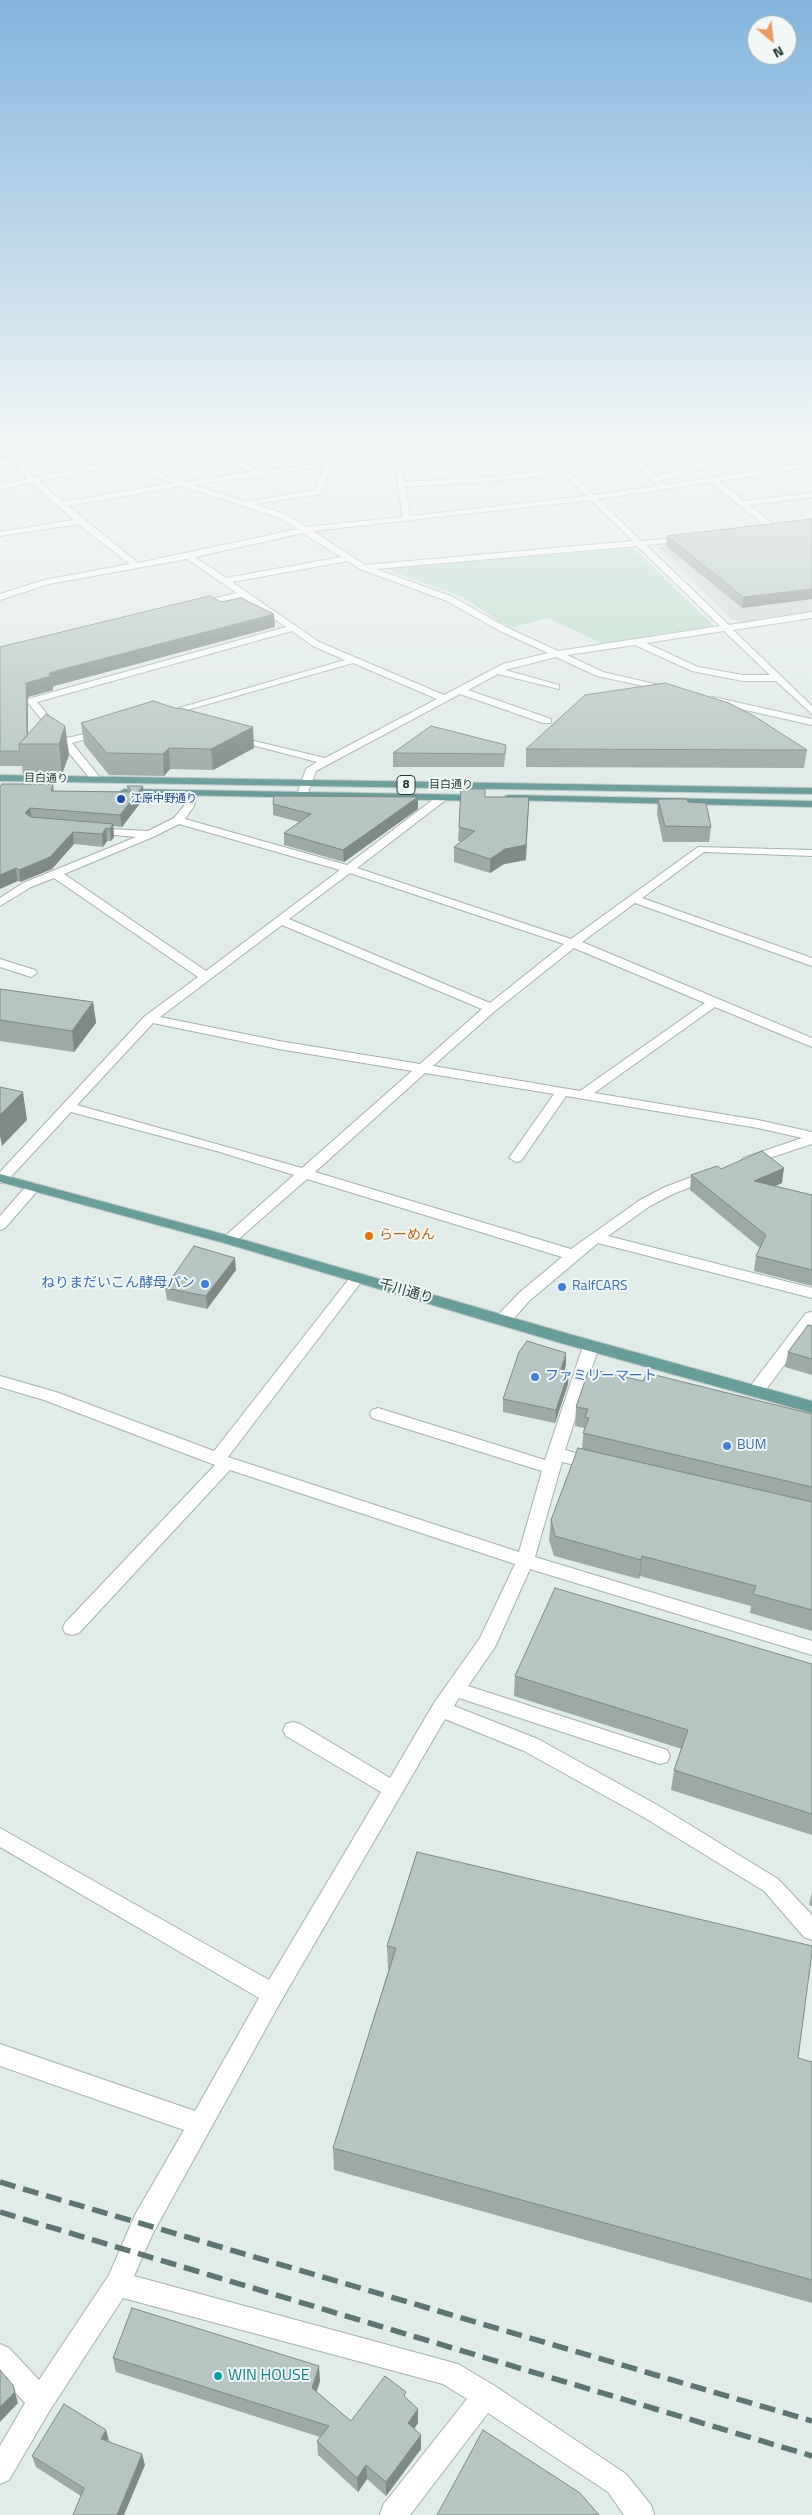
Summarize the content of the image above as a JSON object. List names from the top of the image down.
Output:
{
  "streets": {
    "main road": ["目白通り", "8", "千川通り"]
  },
  "places": [
    "江原中野通り",
    "らーめん",
    "ねりまだいこん酵母パン",
    "RalfCARS",
    "ファミリーマート",
    "BUM",
    "WIN HOUSE"
  ],
  "north": "bottom right"
}
